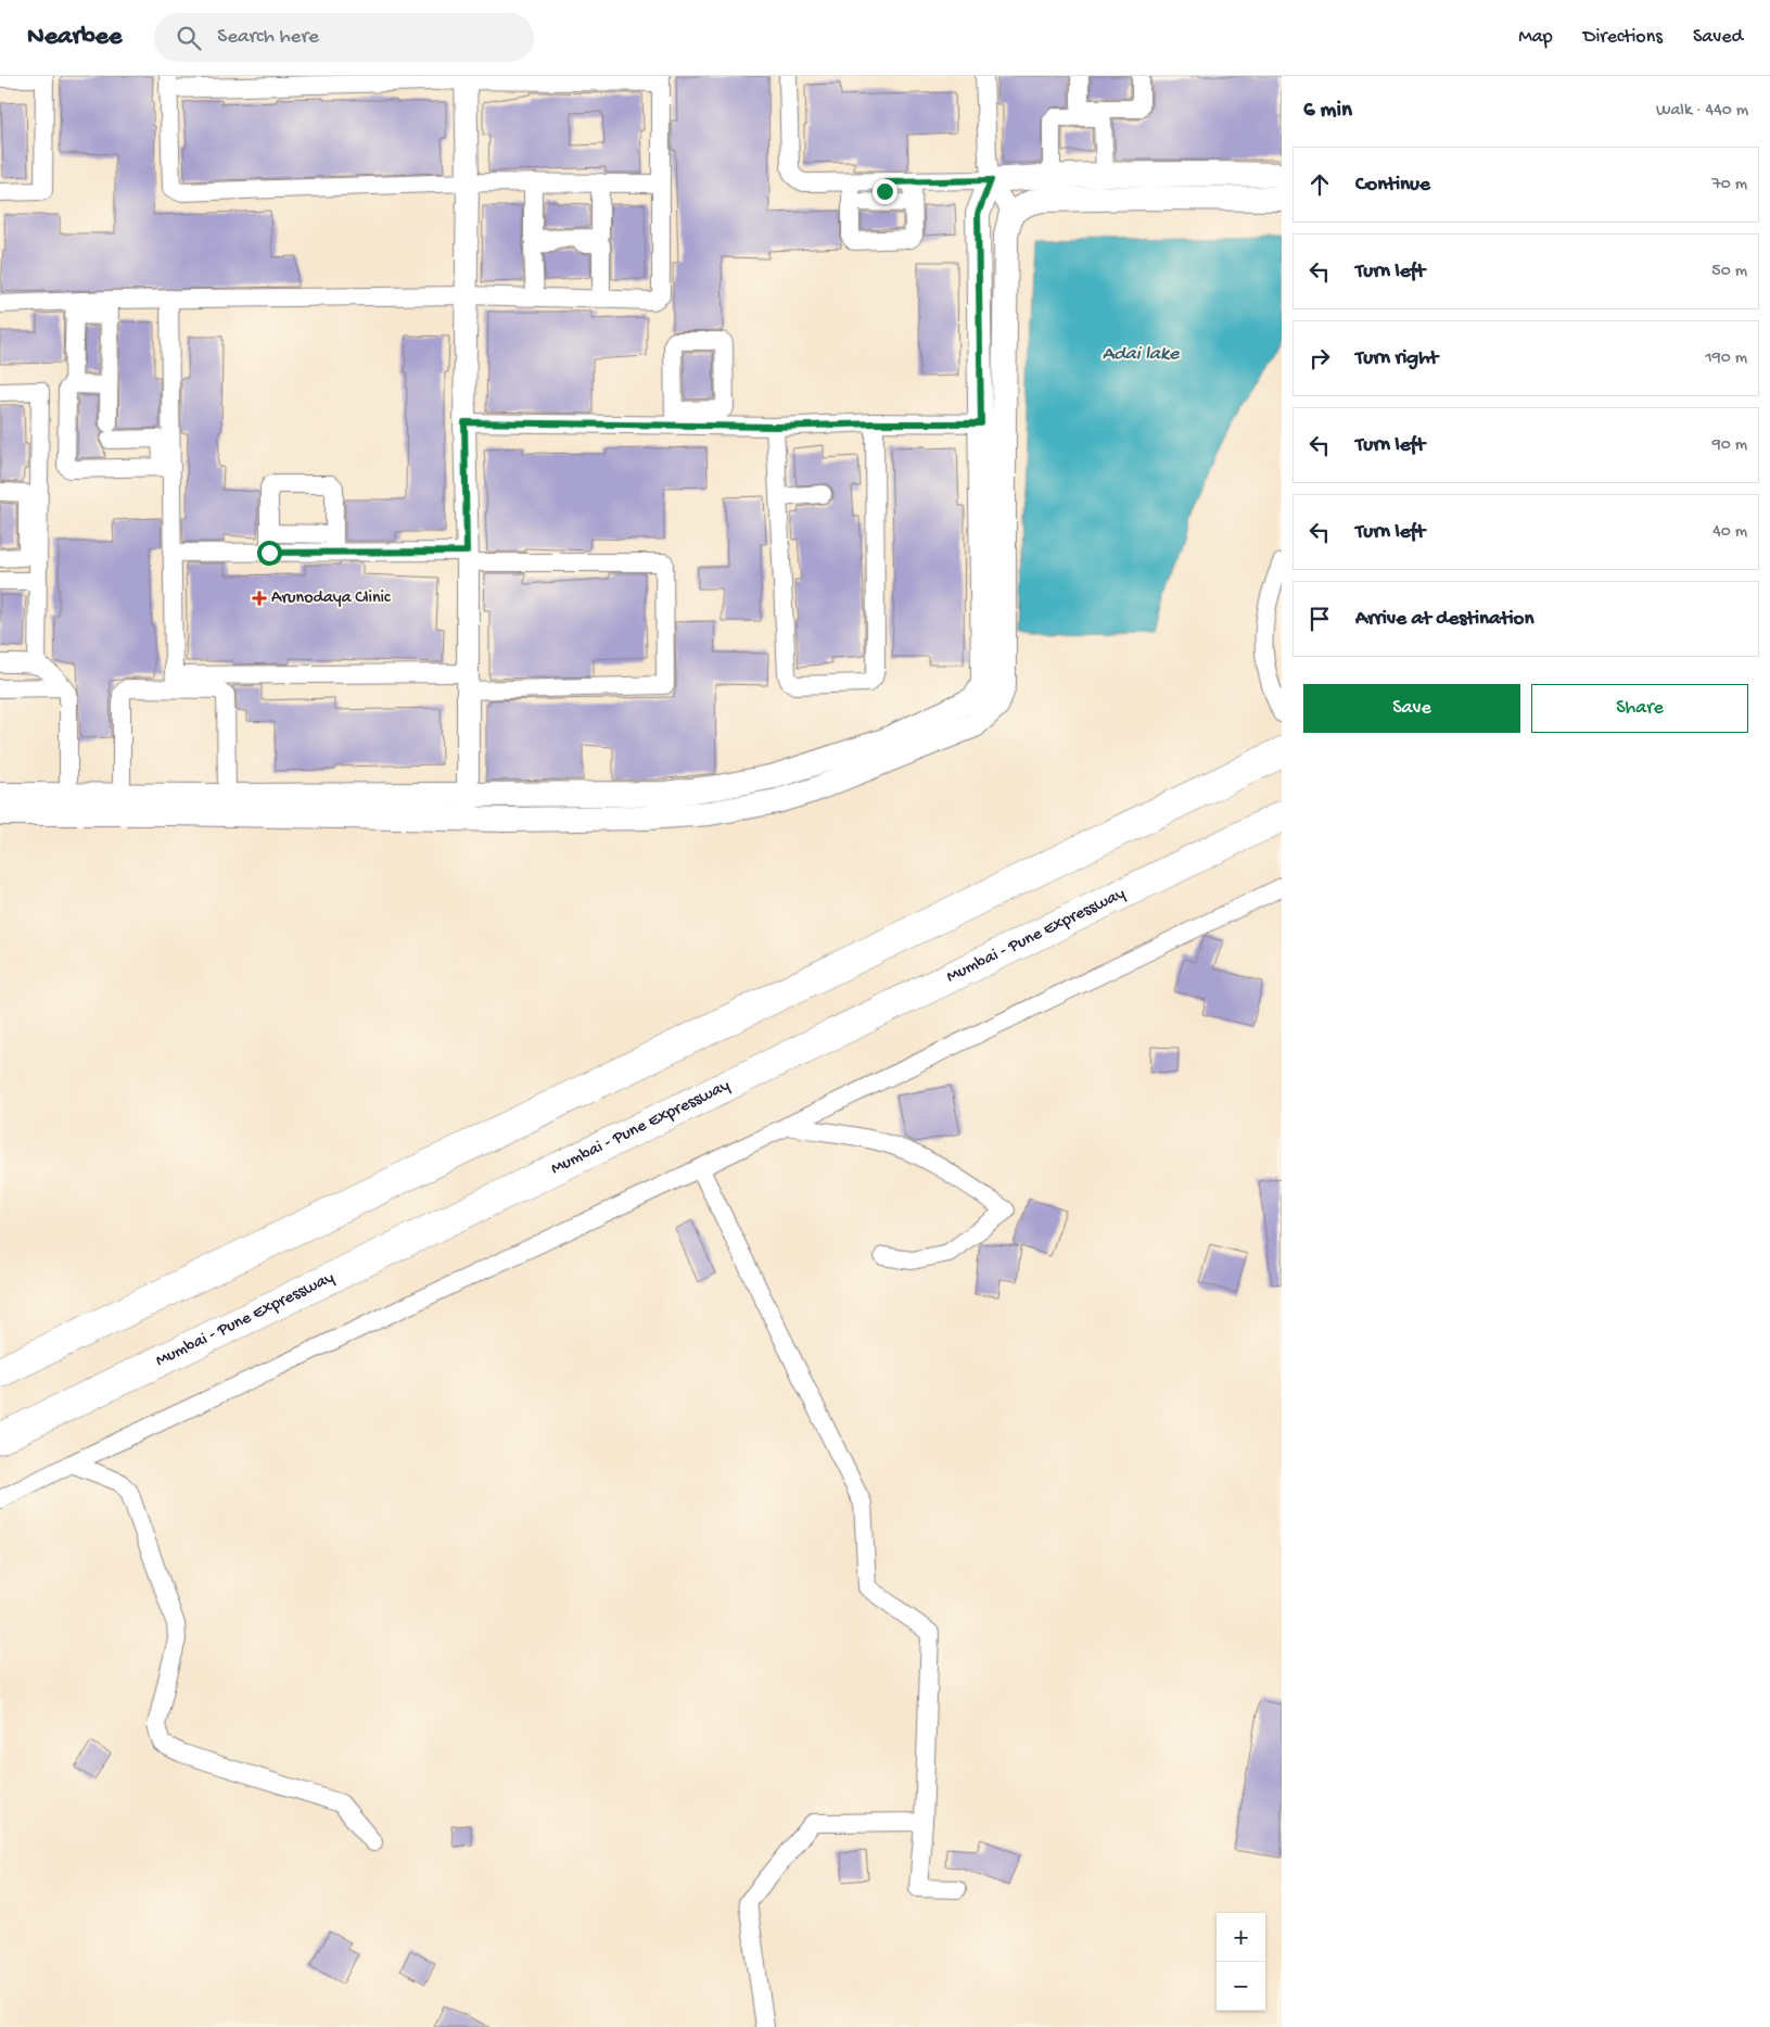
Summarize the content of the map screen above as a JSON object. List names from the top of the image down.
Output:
{
  "streets": {
    "highway": ["Mumbai - Pune Expressway"]
  },
  "water": ["Adai lake"],
  "places": {
    "health": ["Arunodaya Clinic"]
  },
  "page": {
    "header": "Nearbee",
    "search": "Search here",
    "nav": ["Map", "Directions", "Saved"],
    "heading": ["6 min", "Walk · 440 m"],
    "list": [
      ["Continue", "70 m"],
      ["Turn left", "50 m"],
      ["Turn right", "190 m"],
      ["Turn left", "90 m"],
      ["Turn left", "40 m"],
      "Arrive at destination"
    ],
    "buttons": ["Save", "Share"],
    "map_buttons": ["+", "−"]
  }
}
